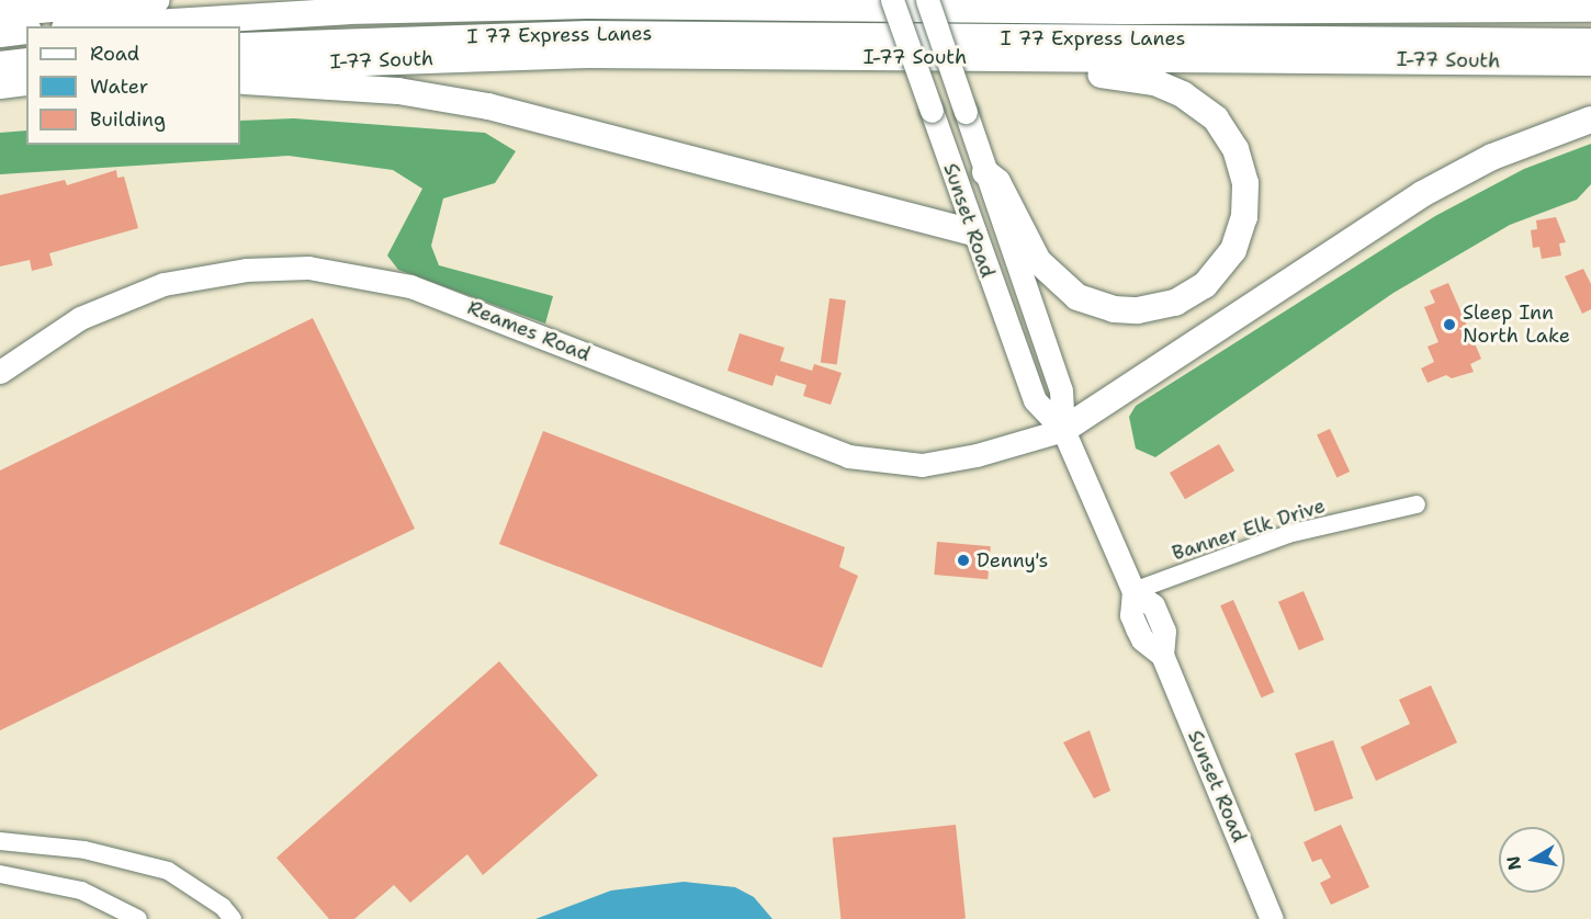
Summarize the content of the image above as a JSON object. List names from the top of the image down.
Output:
{
  "streets": {
    "highway": ["I 77 Express Lanes", "I-77 South"],
    "main road": ["Sunset Road", "Reames Road"],
    "street": ["Banner Elk Drive"]
  },
  "crossings": [
    ["Sunset Road", "Reames Road"],
    ["Sunset Road", "Banner Elk Drive"]
  ],
  "places": ["Sleep Inn North Lake", "Denny's"],
  "legend": ["Road", "Water", "Building"],
  "north": "left"
}
